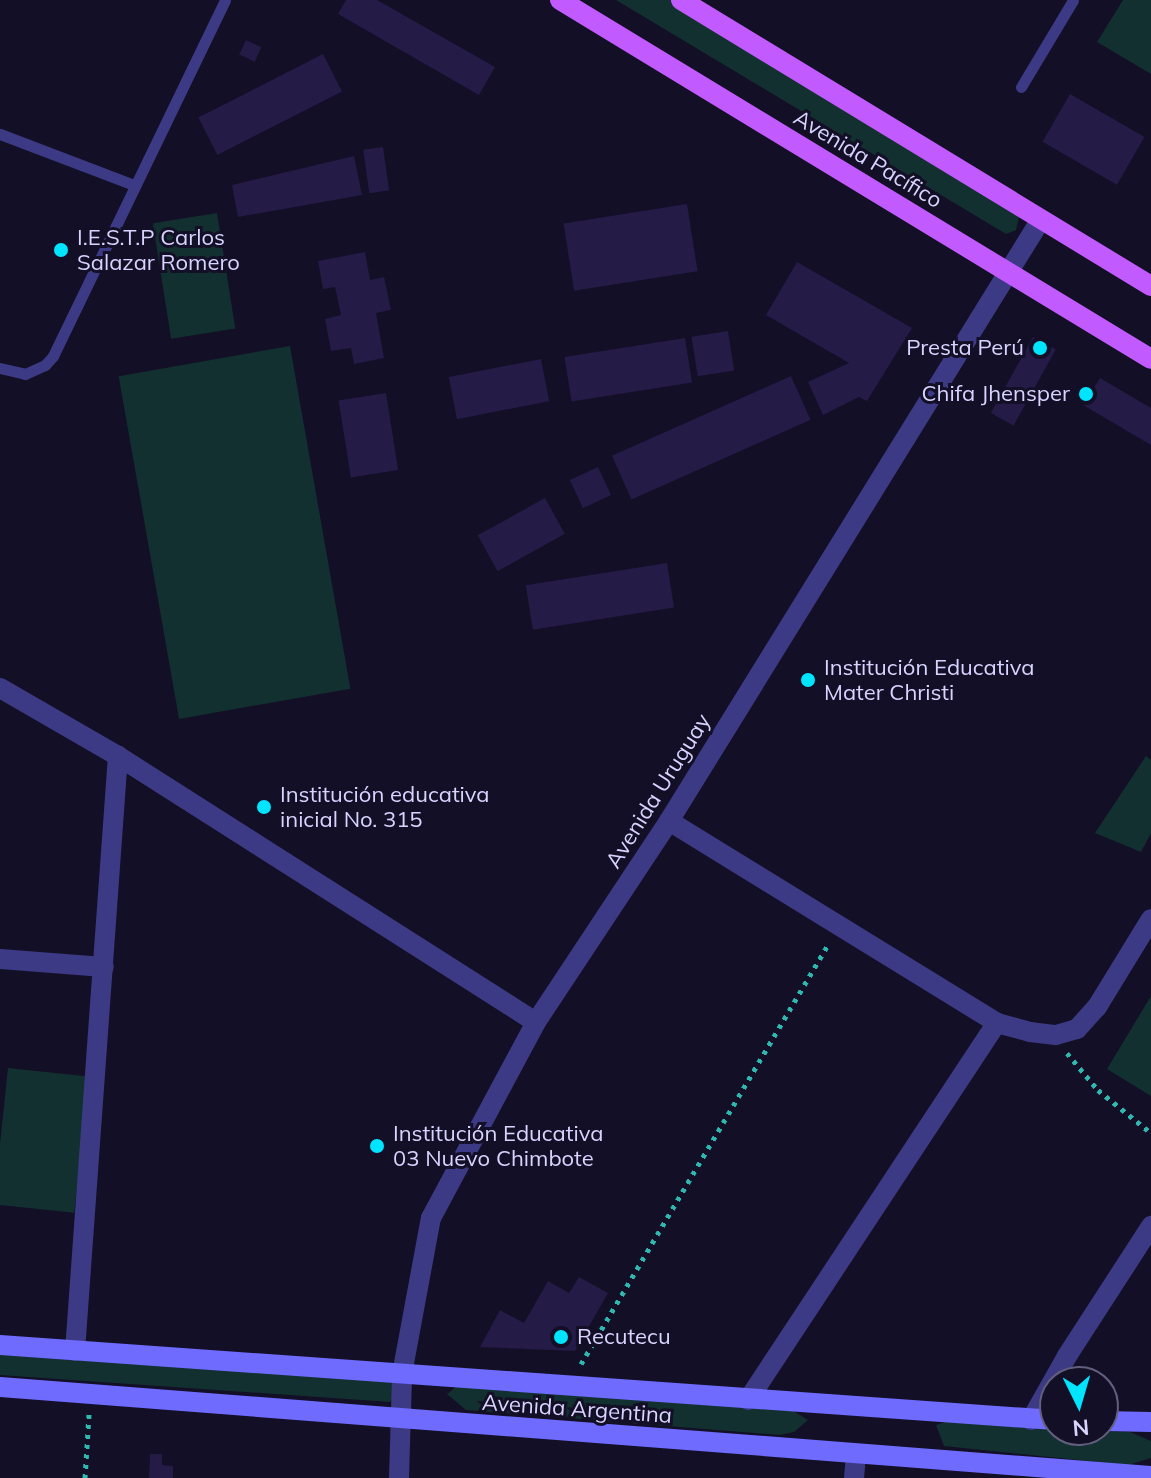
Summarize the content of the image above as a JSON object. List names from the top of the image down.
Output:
{
  "streets": {
    "main road": ["Avenida Pacífico", "Avenida Argentina"],
    "street": ["Avenida Uruguay"]
  },
  "crossings": [
    ["Avenida Pacífico", "Avenida Uruguay"],
    ["Avenida Uruguay", "Avenida Argentina"]
  ],
  "places": [
    "I.E.S.T.P Carlos Salazar Romero",
    "Presta Perú",
    "Chifa Jhensper",
    "Institución Educativa Mater Christi",
    "Institución educativa inicial No. 315",
    "Institución Educativa 03 Nuevo Chimbote",
    "Recutecu"
  ],
  "north": "bottom"
}
